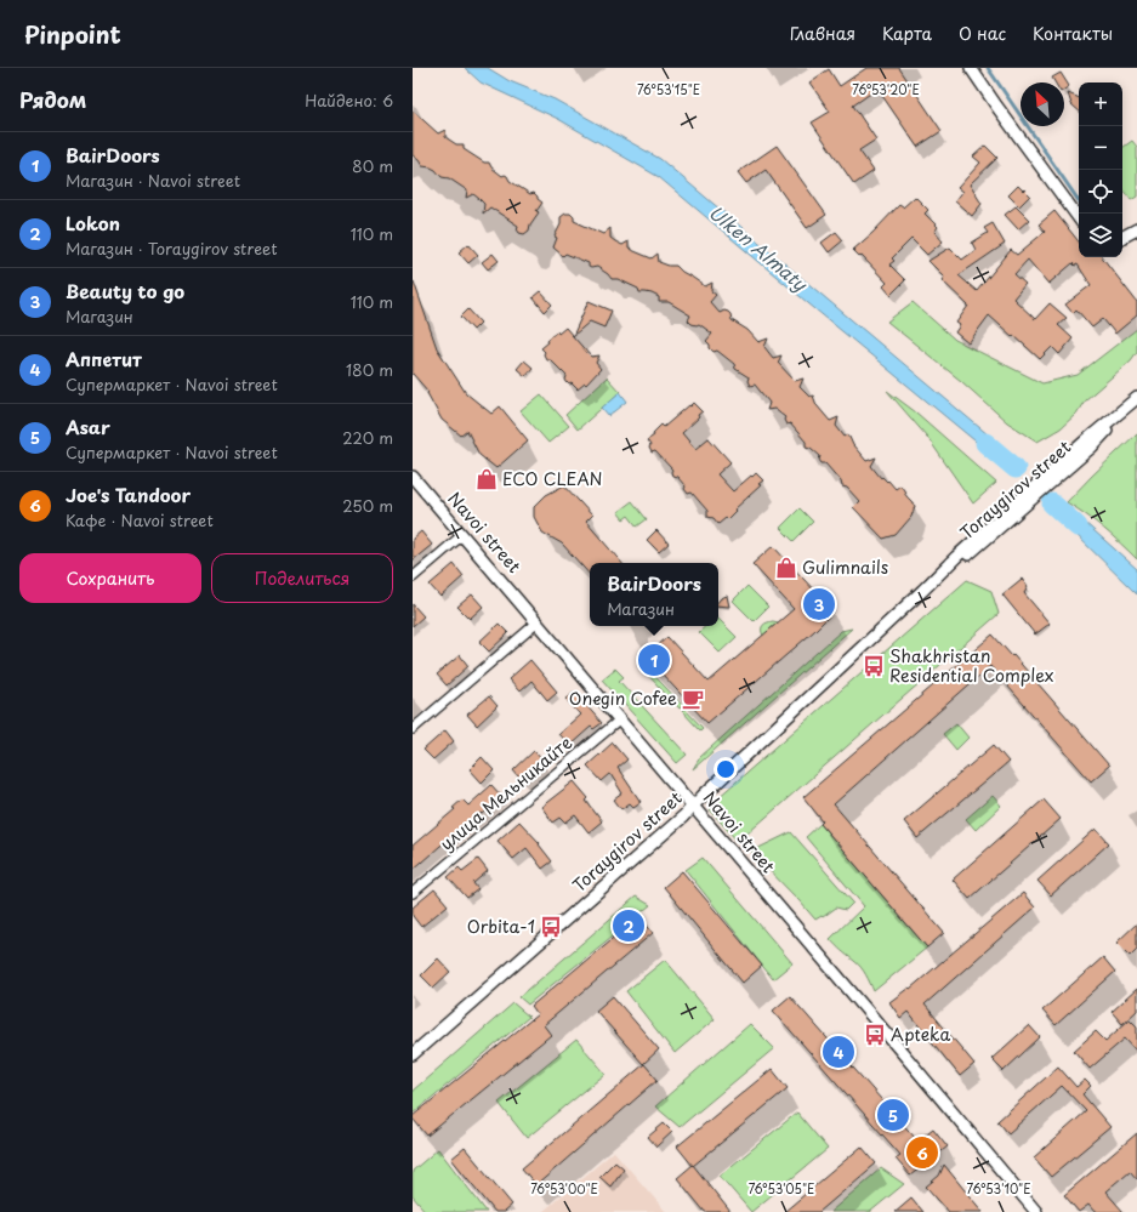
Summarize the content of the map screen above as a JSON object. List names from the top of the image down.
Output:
{
  "streets": {
    "street": ["Toraygirov street", "Navoi street", "улица Мельникайте"]
  },
  "crossings": [
    ["Toraygirov street", "Navoi street"],
    ["Navoi street", "улица Мельникайте"]
  ],
  "water": ["Ulken Almaty"],
  "places": {
    "shop": ["ECO CLEAN", "Gulimnails"],
    "bus stop": ["Shakhristan Residential Complex", "Orbita-1", "Apteka"],
    "cafe": ["Onegin Cofee"]
  },
  "north": "top left",
  "page": {
    "header": "Pinpoint",
    "nav": [
      "Главная",
      "Карта",
      "О нас",
      "Контакты"
    ],
    "heading": ["Рядом", "Найдено: 6"],
    "map_buttons": ["+", "−"],
    "list": [
      {
        "mark": "1",
        "name": "BairDoors",
        "note": "Магазин · Navoi street",
        "value": "80 m"
      },
      {
        "mark": "2",
        "name": "Lokon",
        "note": "Магазин · Toraygirov street",
        "value": "110 m"
      },
      {
        "mark": "3",
        "name": "Beauty to go",
        "note": "Магазин",
        "value": "110 m"
      },
      {
        "mark": "4",
        "name": "Аппетит",
        "note": "Супермаркет · Navoi street",
        "value": "180 m"
      },
      {
        "mark": "5",
        "name": "Asar",
        "note": "Супермаркет · Navoi street",
        "value": "220 m"
      },
      {
        "mark": "6",
        "name": "Joe's Tandoor",
        "note": "Кафе · Navoi street",
        "value": "250 m"
      }
    ],
    "buttons": ["Сохранить", "Поделиться"],
    "popup": ["BairDoors", "Магазин"],
    "pins": [
      "3",
      "1",
      "2",
      "4",
      "5",
      "6"
    ]
  },
  "coordinates": [
    "76°53'20\"E",
    "76°53'15\"E",
    "76°53'00\"E",
    "76°53'05\"E",
    "76°53'10\"E"
  ]
}
